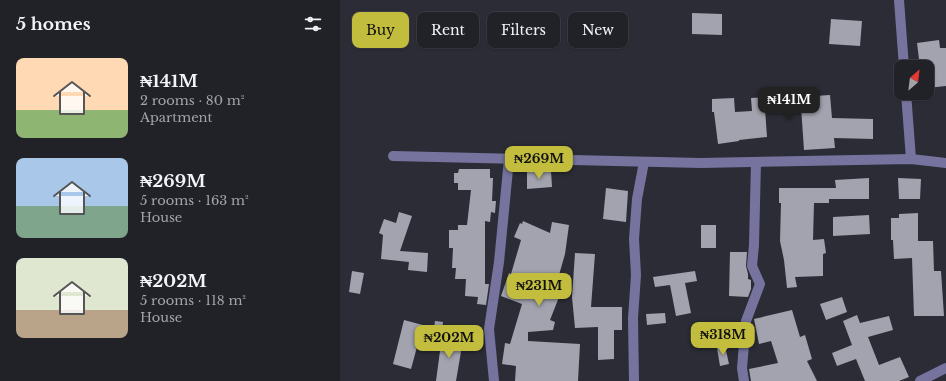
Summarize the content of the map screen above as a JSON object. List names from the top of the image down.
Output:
{
  "north": "top right",
  "page": {
    "heading": "5 homes",
    "chip": [
      "Buy",
      "Rent",
      "Filters",
      "New"
    ],
    "list": [
      {
        "name": "₦141M",
        "note": "2 rooms · 80 m² · Apartment"
      },
      {
        "name": "₦269M",
        "note": "5 rooms · 163 m² · House"
      },
      {
        "name": "₦202M",
        "note": "5 rooms · 118 m² · House"
      }
    ],
    "price": [
      "₦141M",
      "₦269M",
      "₦231M",
      "₦318M",
      "₦202M"
    ]
  }
}
